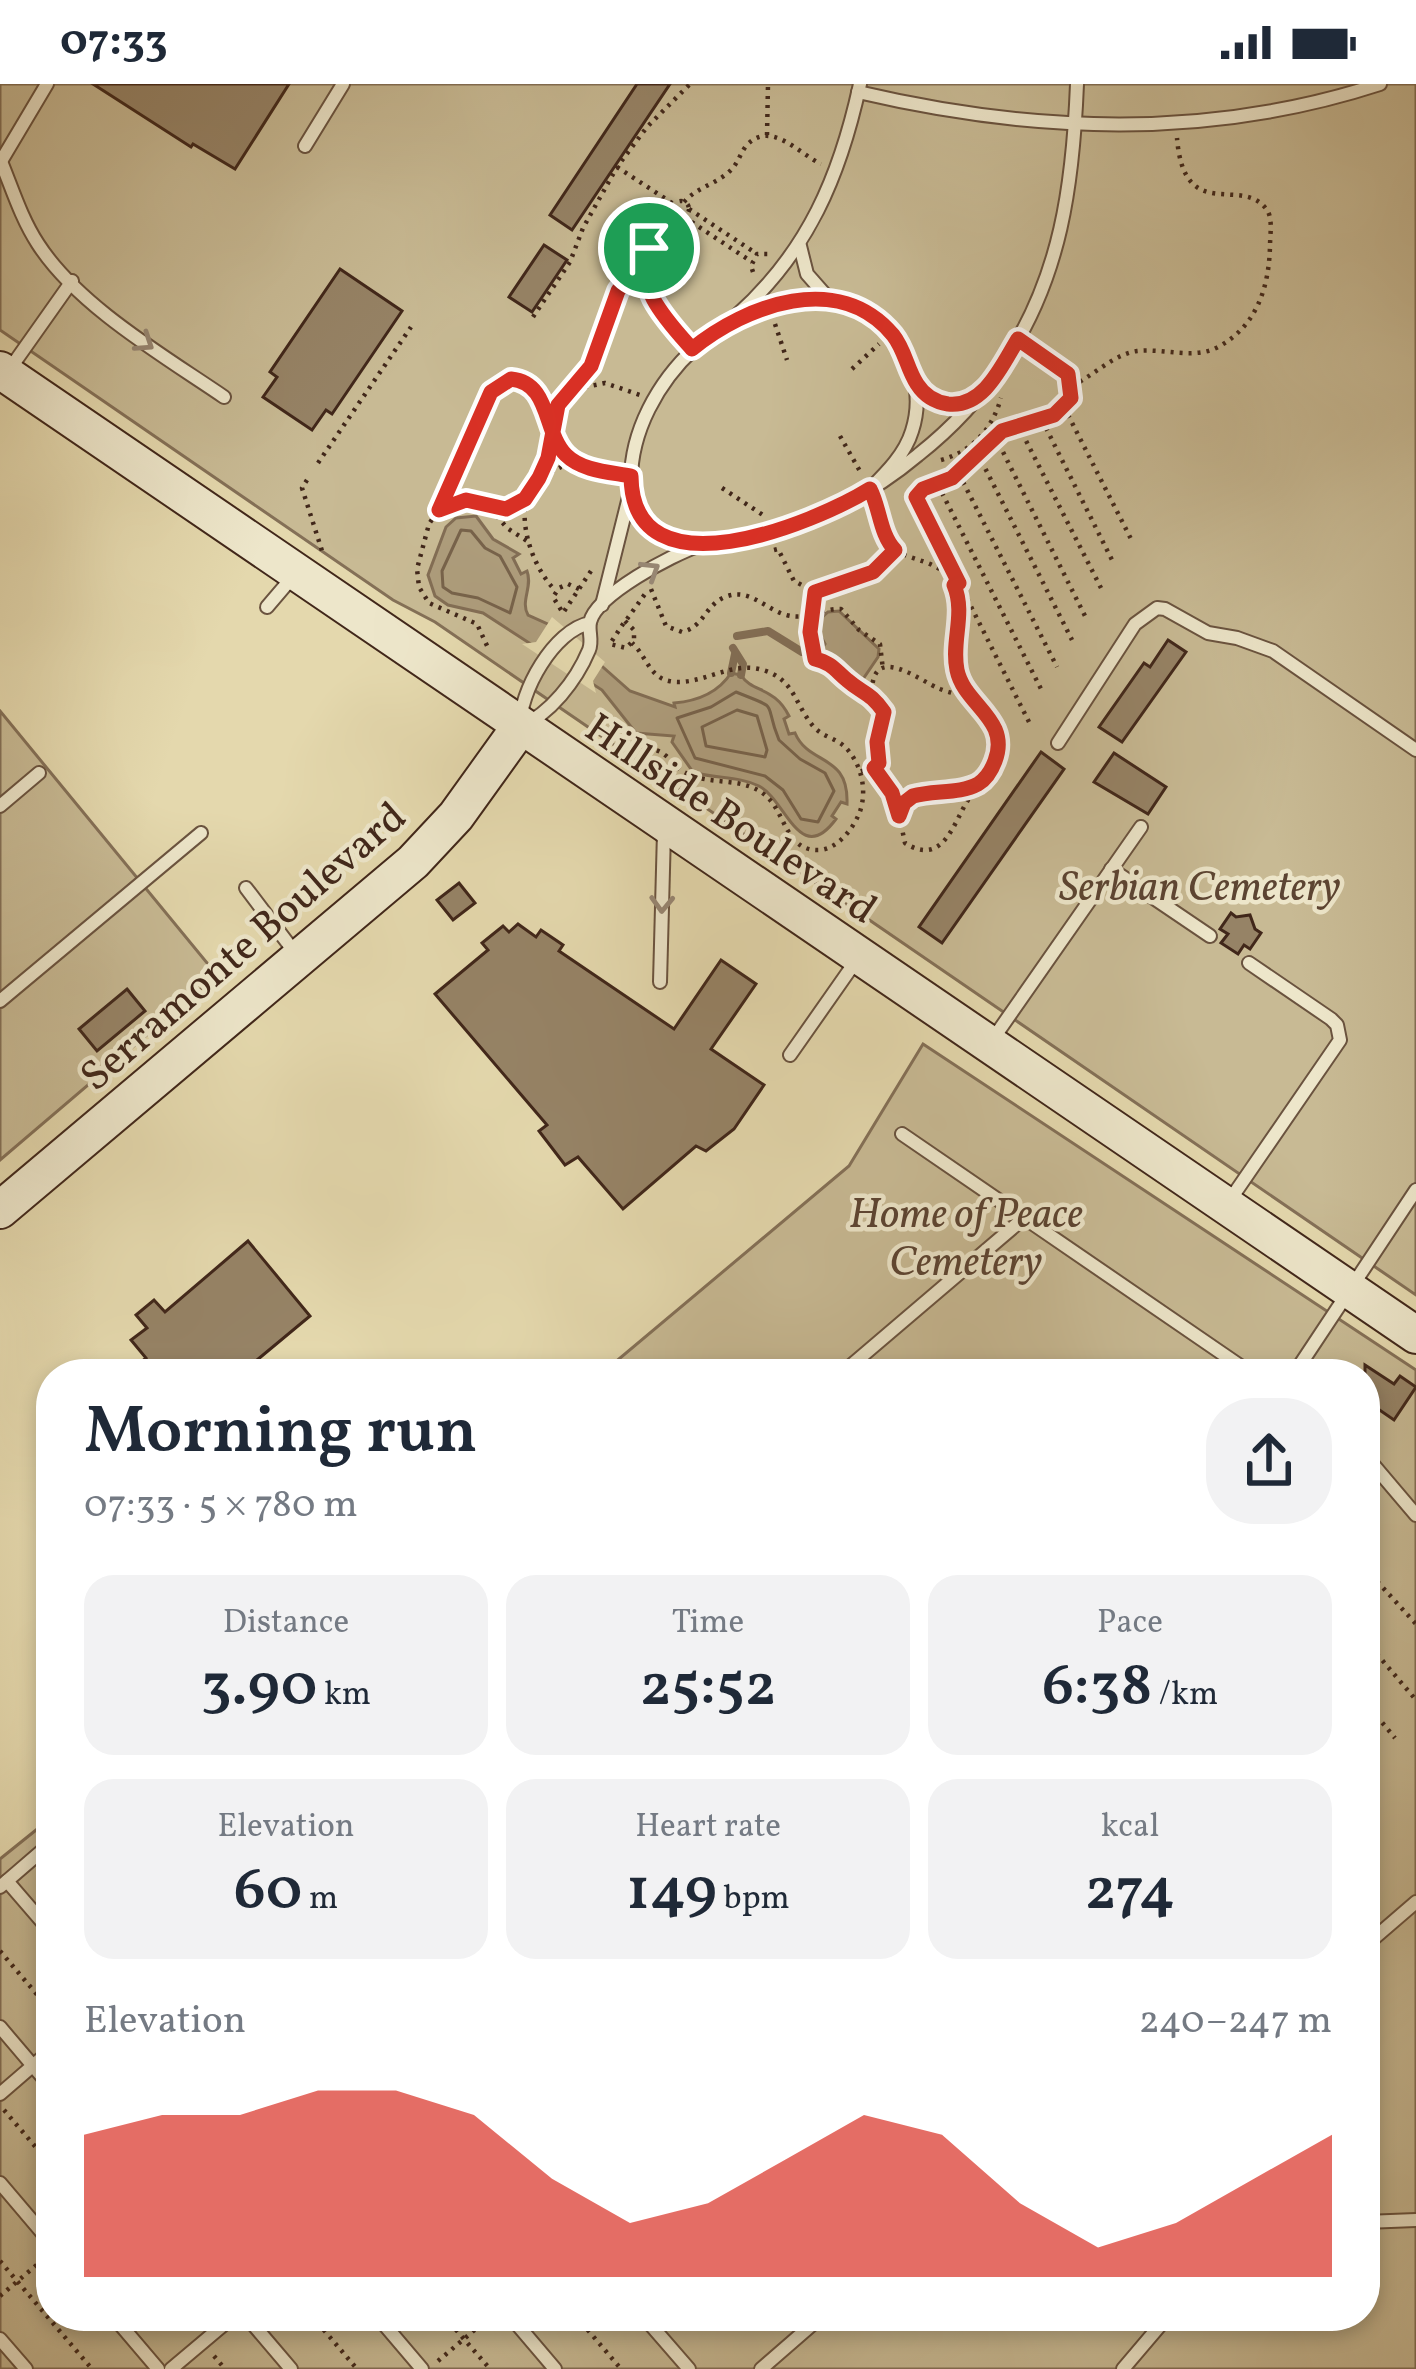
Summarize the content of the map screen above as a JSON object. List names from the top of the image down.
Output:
{
  "streets": {
    "main road": ["Hillside Boulevard", "Serramonte Boulevard"]
  },
  "crossings": [
    ["Hillside Boulevard", "Serramonte Boulevard"]
  ],
  "parks": ["Serbian Cemetery", "Home of Peace Cemetery"],
  "page": {
    "status": "07:33",
    "heading": ["Morning run", "07:33 · 5 × 780 m"],
    "stats": [
      ["Distance", "3.90 km"],
      ["Time", "25:52"],
      ["Pace", "6:38 /km"],
      ["Elevation", "60 m"],
      ["Heart rate", "149 bpm"],
      ["kcal", "274"]
    ],
    "chart": ["Elevation", "240–247 m"]
  }
}
